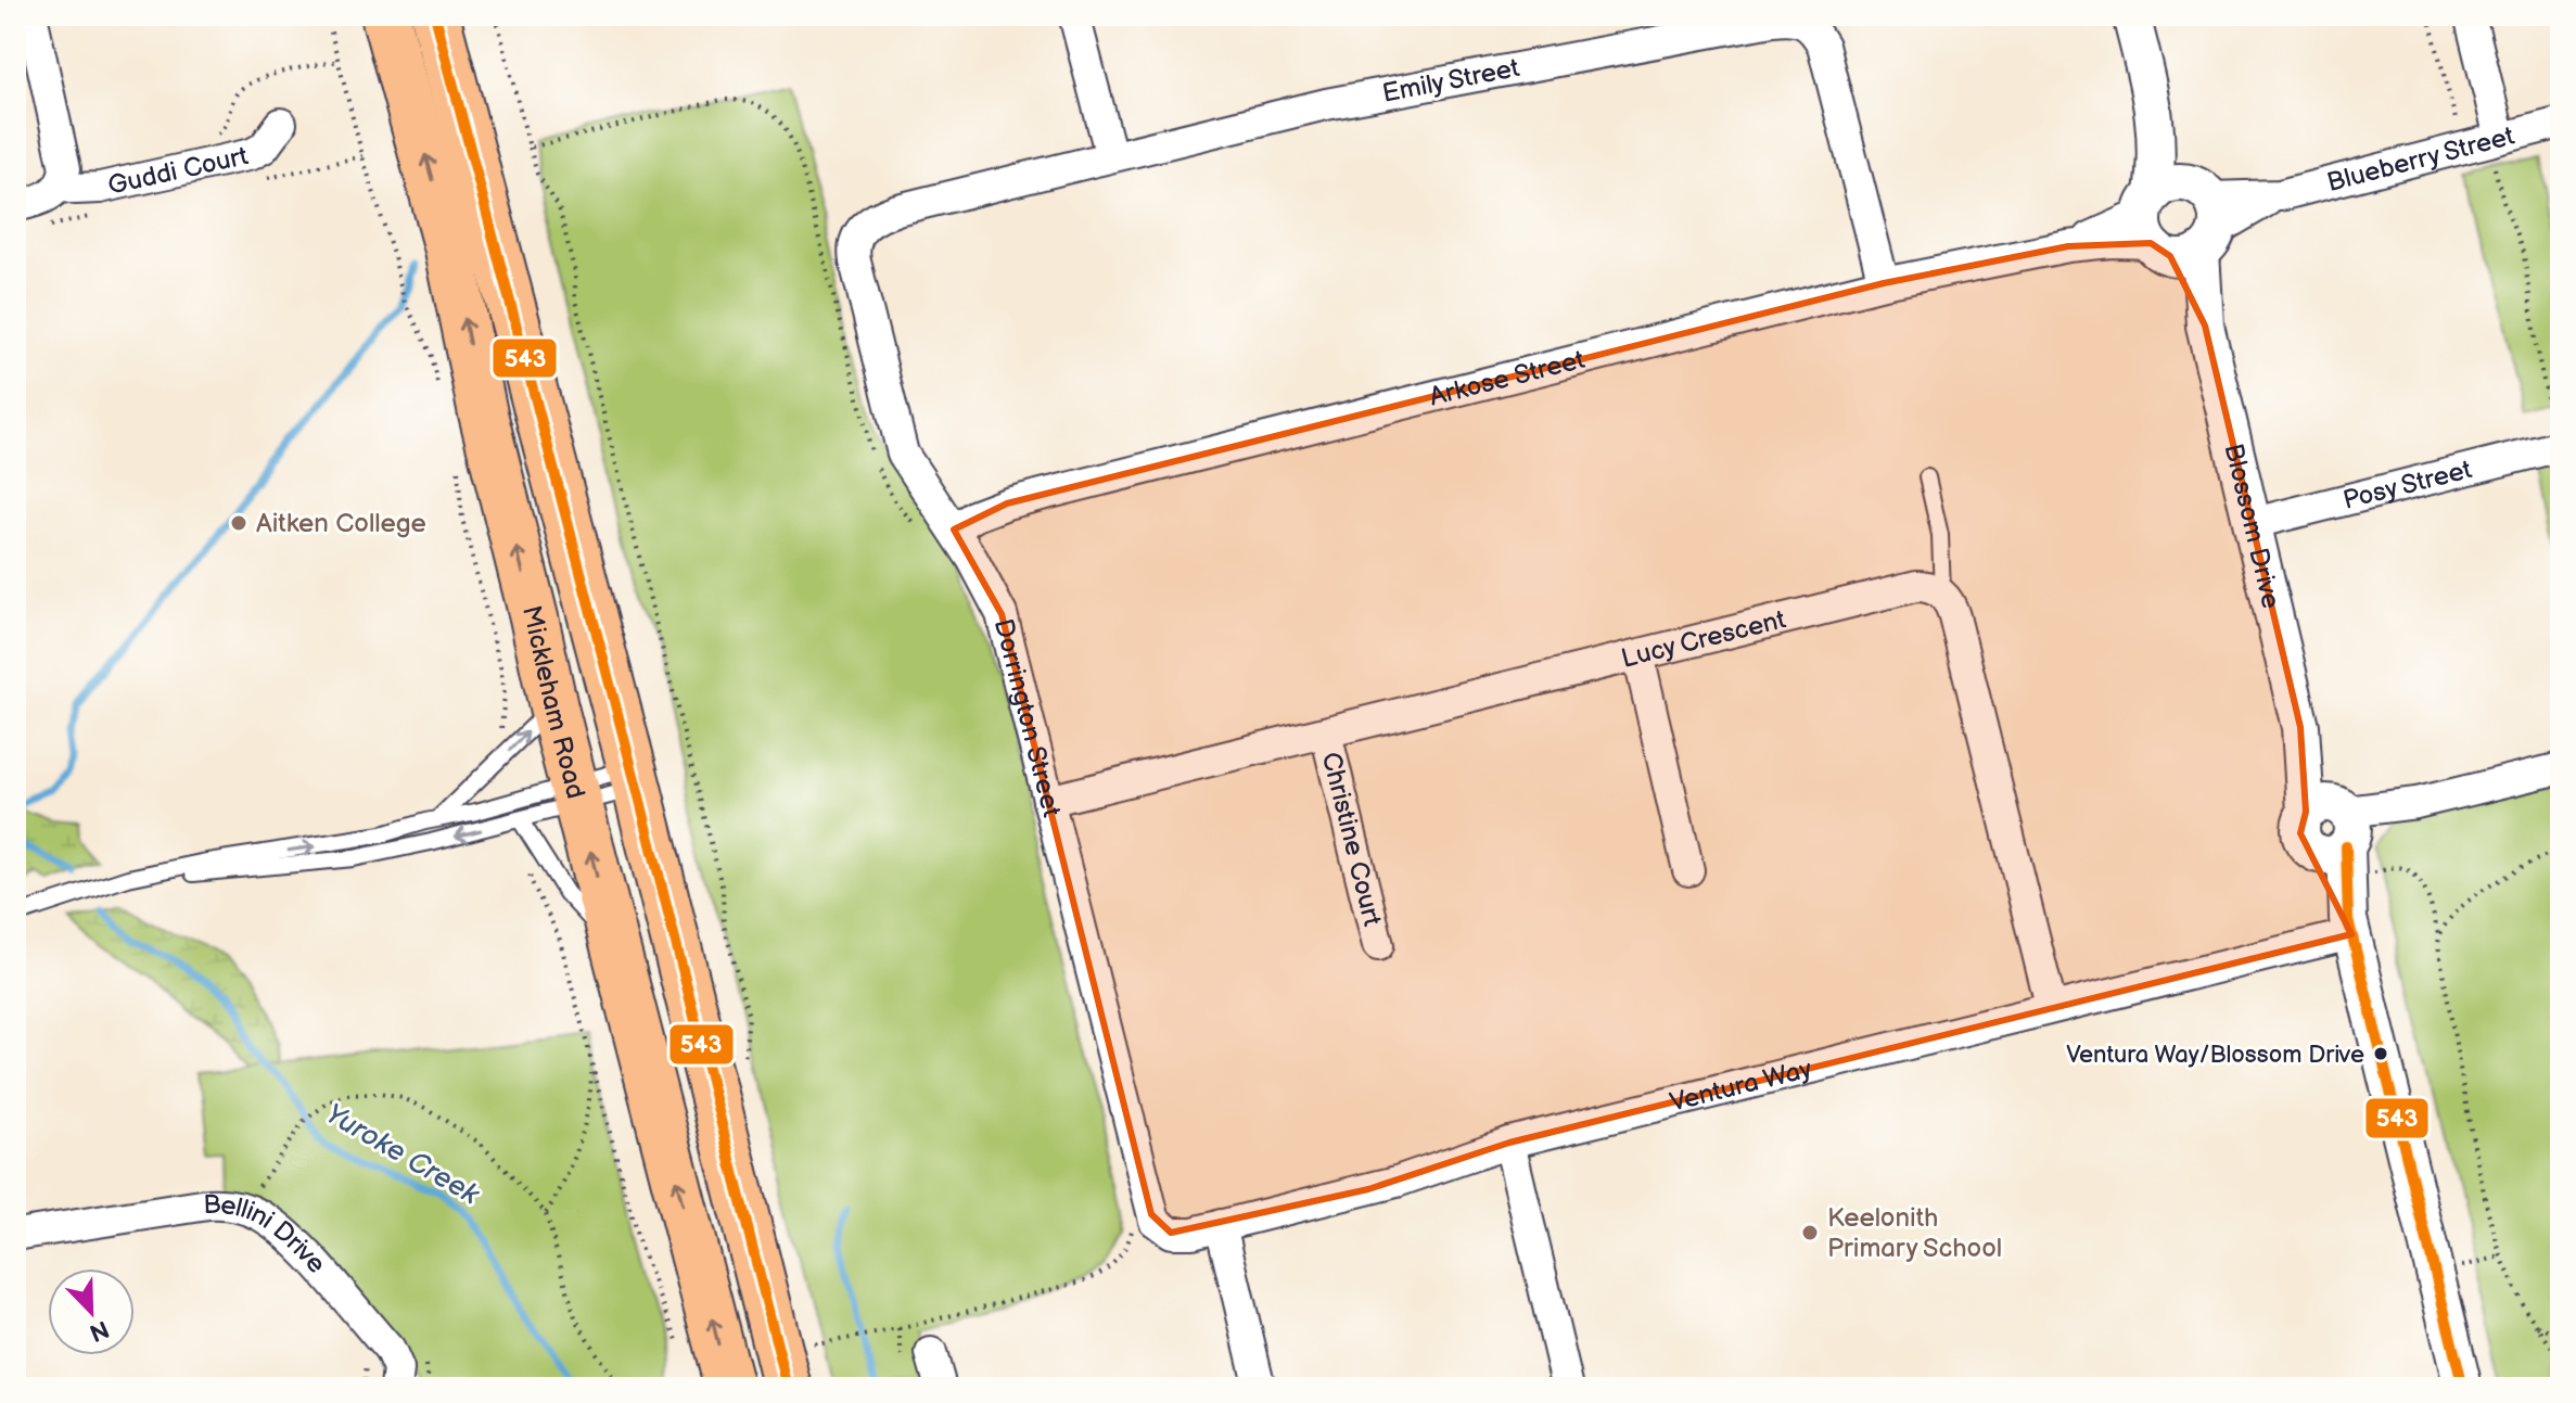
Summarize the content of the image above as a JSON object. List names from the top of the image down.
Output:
{
  "streets": {
    "main road": ["Mickleham Road"],
    "street": [
      "Emily Street",
      "Blueberry Street",
      "Guddi Court",
      "Arkose Street",
      "Posy Street",
      "Blossom Drive",
      "Lucy Crescent",
      "Dorrington Street",
      "Christine Court",
      "Ventura Way",
      "Bellini Drive"
    ]
  },
  "crossings": [
    ["Emily Street", "Arkose Street"],
    ["Emily Street", "Dorrington Street"],
    ["Blueberry Street", "Arkose Street"],
    ["Blueberry Street", "Blossom Drive"],
    ["Arkose Street", "Blossom Drive"],
    ["Arkose Street", "Dorrington Street"],
    ["Posy Street", "Blossom Drive"],
    ["Blossom Drive", "Ventura Way"],
    ["Lucy Crescent", "Dorrington Street"],
    ["Lucy Crescent", "Christine Court"],
    ["Dorrington Street", "Ventura Way"]
  ],
  "water": ["Yuroke Creek"],
  "places": ["Aitken College", "Ventura Way/Blossom Drive", "Keelonith Primary School"],
  "lines": ["transit line 543"],
  "north": "bottom right"
}
